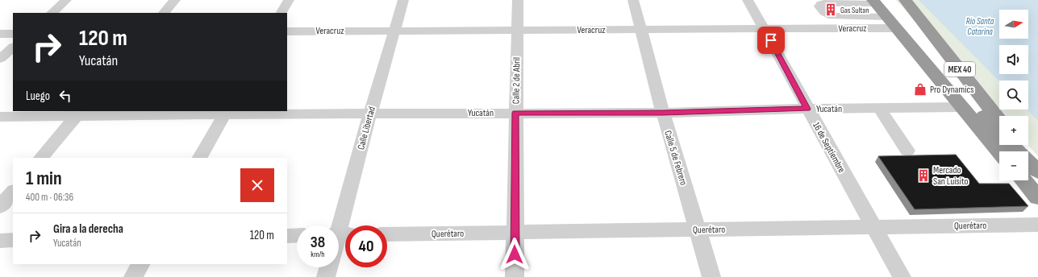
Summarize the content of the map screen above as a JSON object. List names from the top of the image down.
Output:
{
  "streets": {
    "highway": ["MEX 40"],
    "street": [
      "Veracruz",
      "Calle 2 de Abril",
      "Yucatán",
      "Calle Libertad",
      "16 de Septiembre",
      "Calle 5 de Febrero",
      "Querétaro"
    ]
  },
  "crossings": [
    ["Veracruz", "MEX 40"],
    ["Veracruz", "Calle 2 de Abril"],
    ["Veracruz", "Calle Libertad"],
    ["Veracruz", "16 de Septiembre"],
    ["Veracruz", "Calle 5 de Febrero"],
    ["MEX 40", "Yucatán"],
    ["Calle 2 de Abril", "Yucatán"],
    ["Calle 2 de Abril", "Querétaro"],
    ["Yucatán", "Calle Libertad"],
    ["Yucatán", "16 de Septiembre"],
    ["Yucatán", "Calle 5 de Febrero"],
    ["16 de Septiembre", "Querétaro"],
    ["Calle 5 de Febrero", "Querétaro"]
  ],
  "water": ["Río Santa Catarina"],
  "places": {
    "building": ["Gas Sultan", "Mercado San Luisito"],
    "shop": ["Pro Dynamics"]
  },
  "north": "right",
  "page": {
    "map_buttons": ["+", "−"],
    "turn": ["120 m", "Yucatán"],
    "then": "Luego",
    "heading": ["1 min", "400 m · 06:36"],
    "list": [
      {
        "name": "Gira a la derecha",
        "note": "Yucatán",
        "value": "120 m"
      }
    ],
    "speed": "38 km/h",
    "limit": "40"
  }
}
